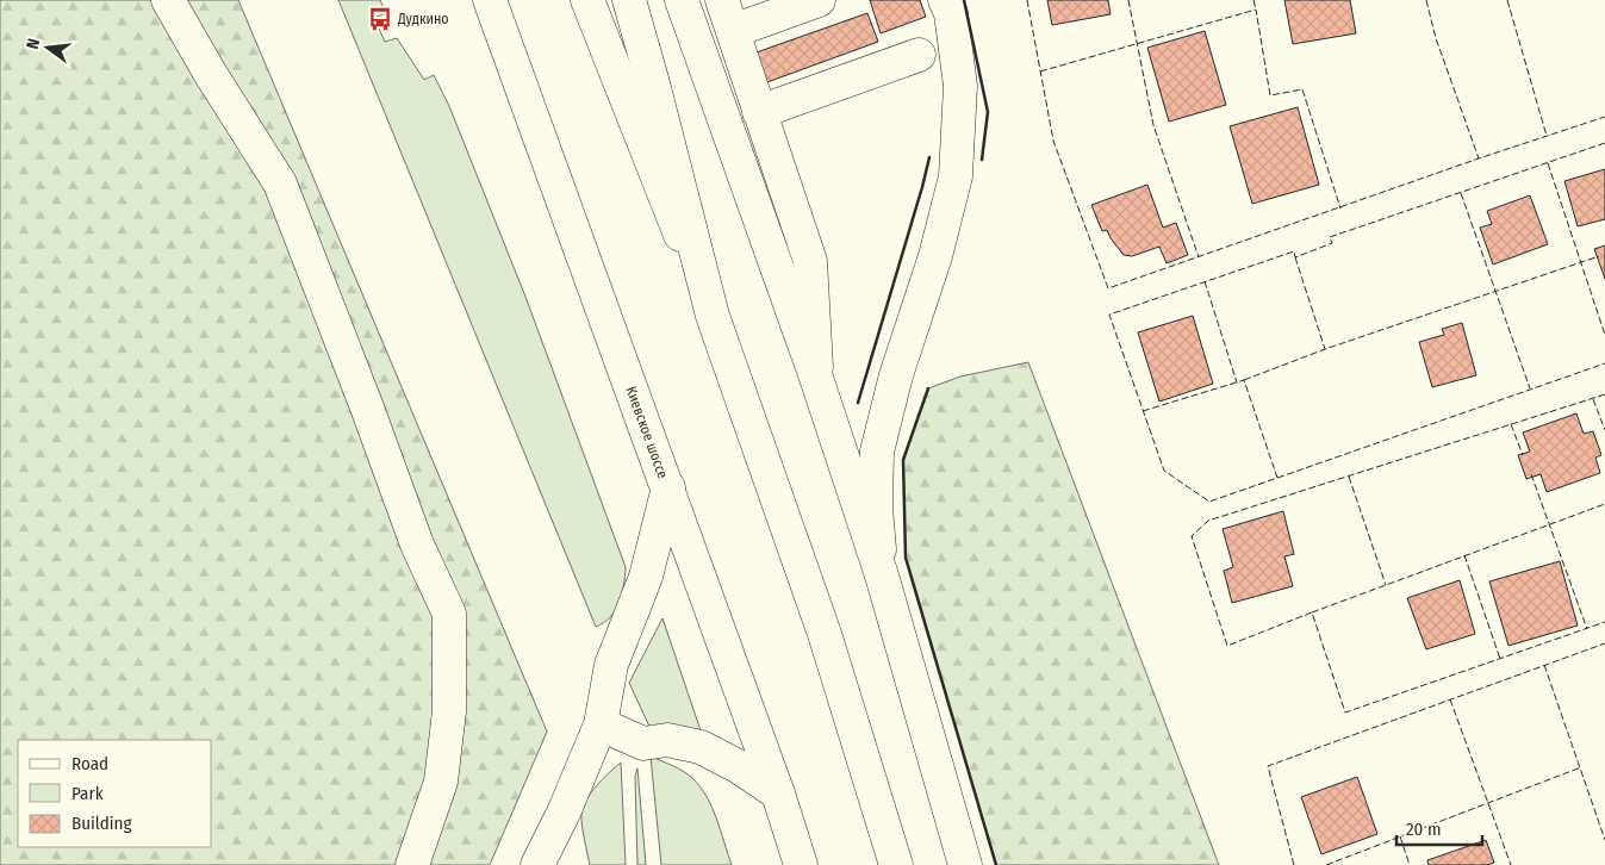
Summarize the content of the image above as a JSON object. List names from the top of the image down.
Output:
{
  "streets": {
    "main road": ["Киевское шоссе"]
  },
  "places": {
    "bus stop": ["Дудкино"]
  },
  "legend": ["Road", "Park", "Building"],
  "scale_bar": "20 m",
  "north": "left"
}
